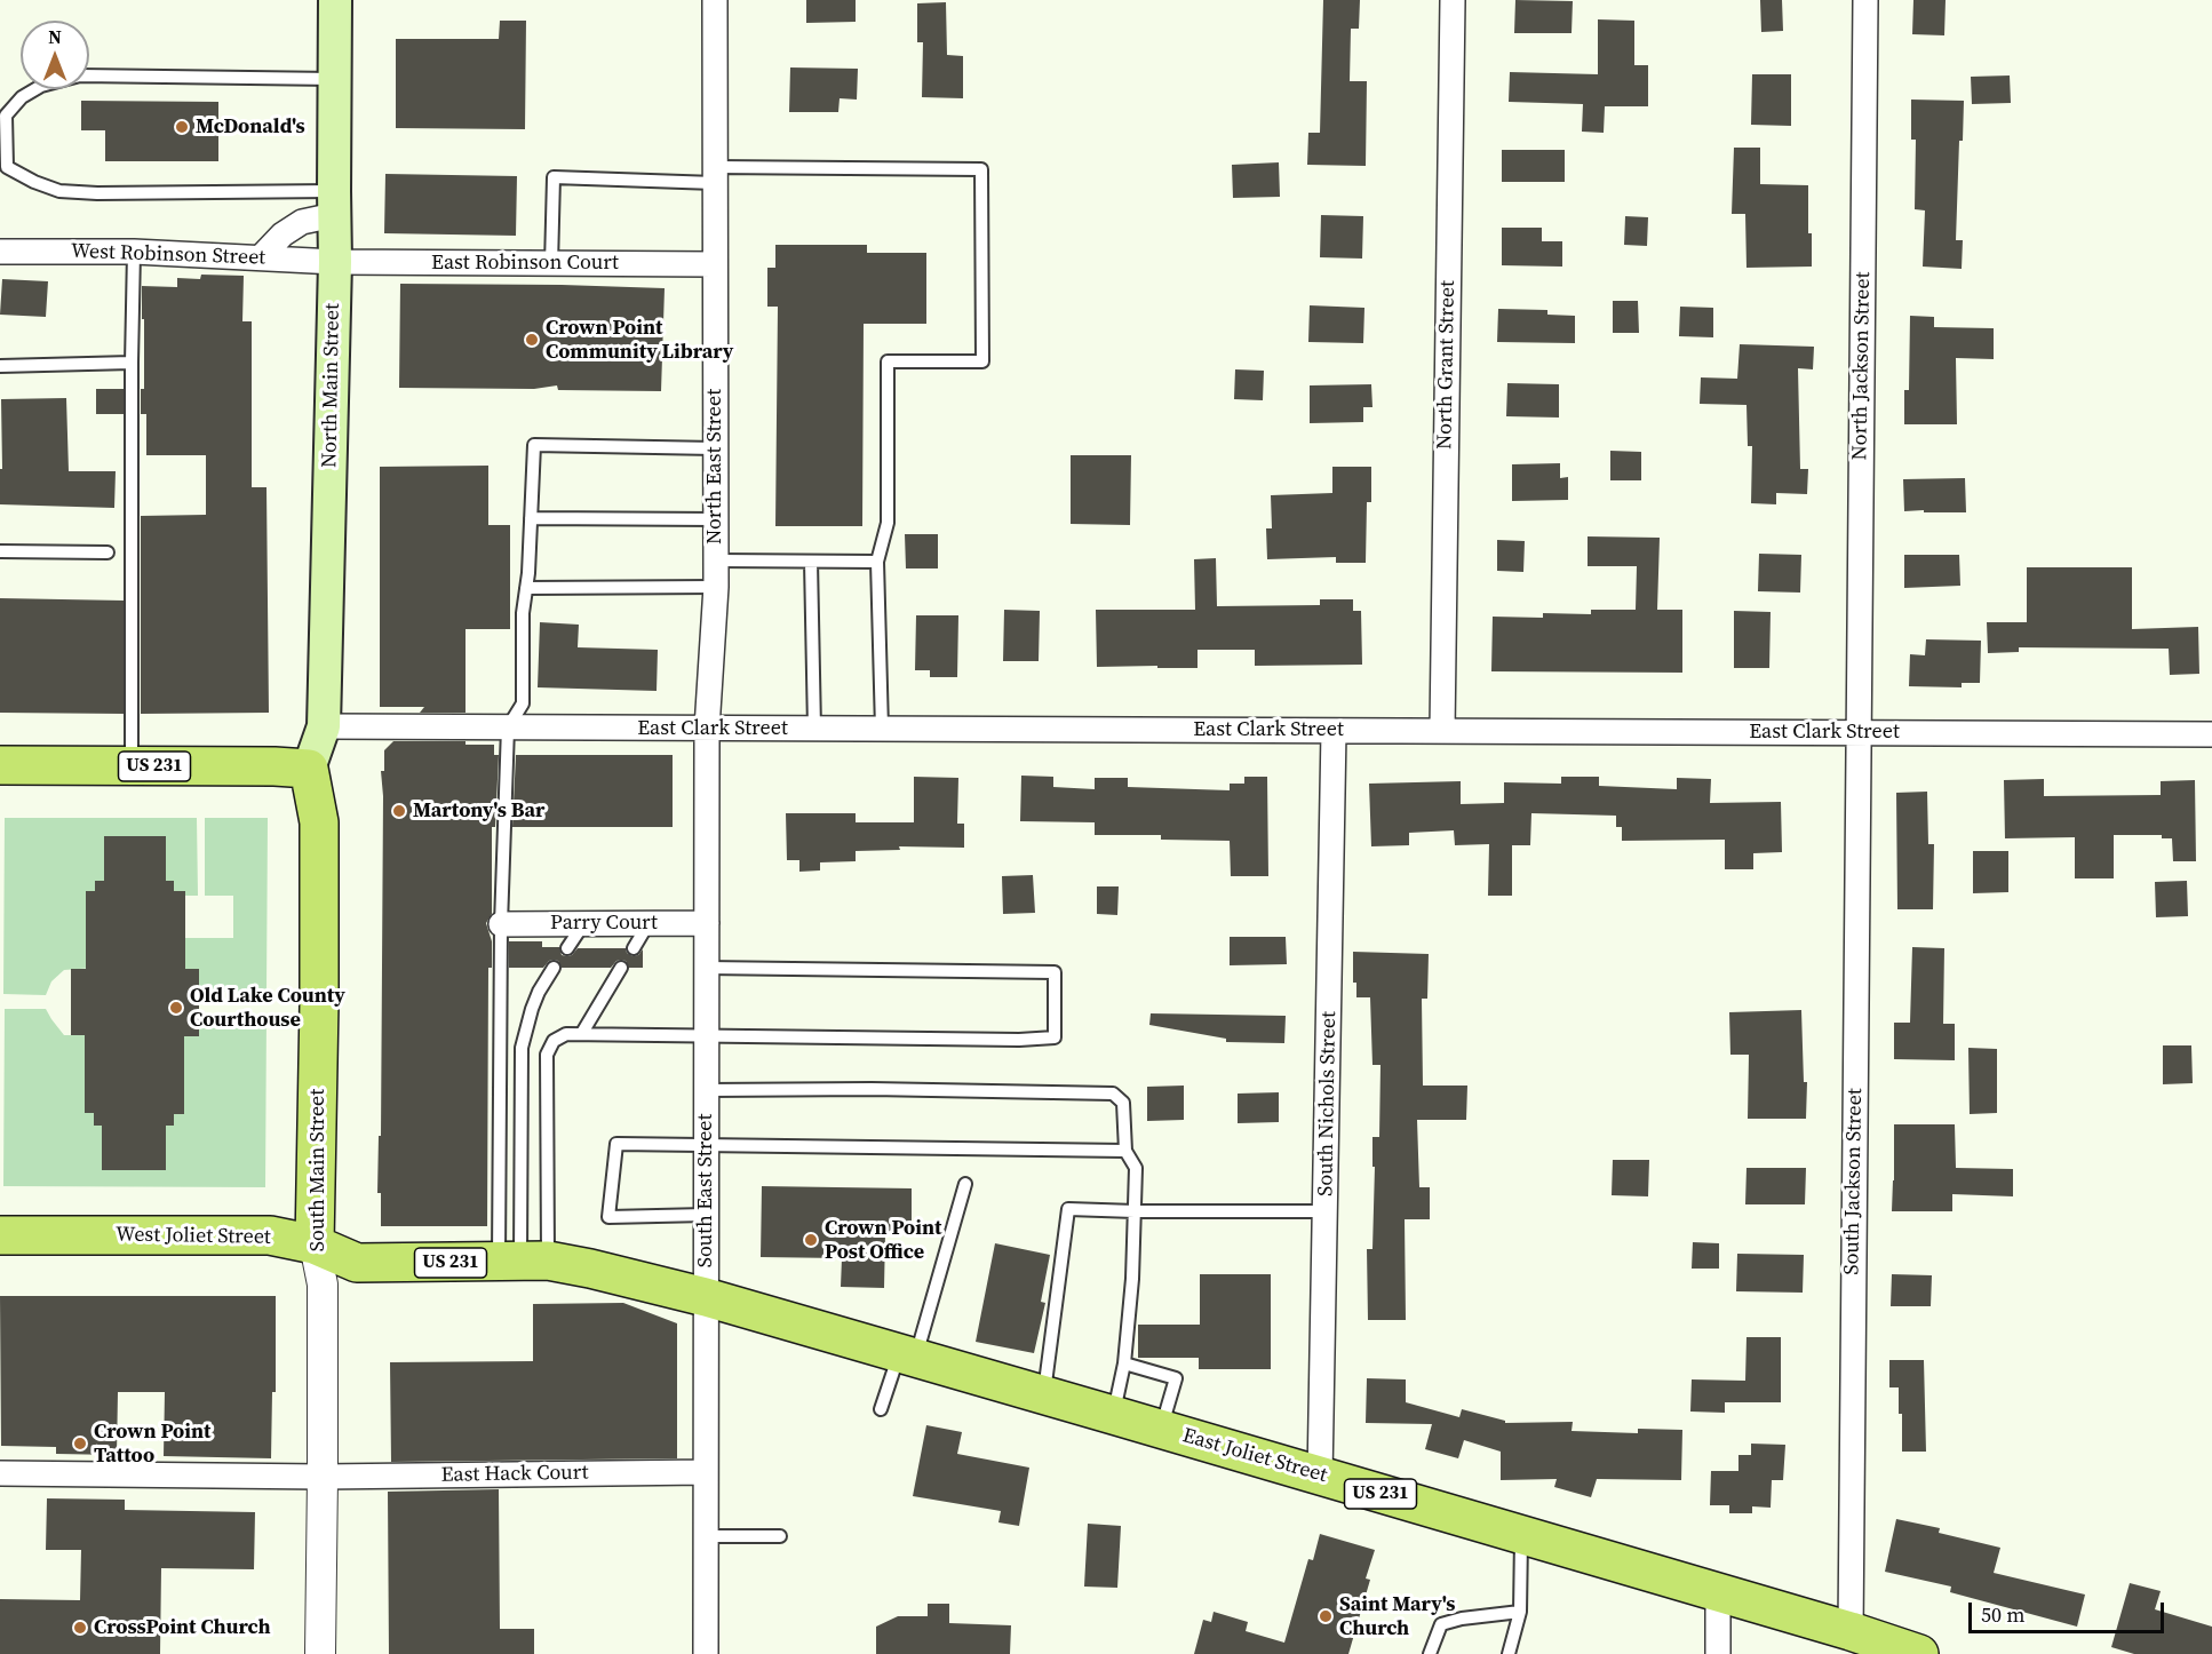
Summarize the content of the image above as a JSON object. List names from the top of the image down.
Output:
{
  "streets": {
    "main road": [
      "North Main Street",
      "US 231",
      "South Main Street",
      "West Joliet Street",
      "East Joliet Street"
    ],
    "street": [
      "West Robinson Street",
      "East Robinson Court",
      "North Grant Street",
      "North Jackson Street",
      "North East Street",
      "East Clark Street",
      "Parry Court",
      "South Nichols Street",
      "South Jackson Street",
      "South East Street",
      "East Hack Court"
    ]
  },
  "crossings": [
    ["West Robinson Street", "East Robinson Court"],
    ["West Robinson Street", "North Main Street"],
    ["East Robinson Court", "North Main Street"],
    ["East Robinson Court", "North East Street"],
    ["North Grant Street", "East Clark Street"],
    ["North Jackson Street", "East Clark Street"],
    ["North Jackson Street", "South Jackson Street"],
    ["North Main Street", "East Clark Street"],
    ["North Main Street", "US 231"],
    ["North Main Street", "South Main Street"],
    ["North East Street", "East Clark Street"],
    ["North East Street", "South East Street"],
    ["East Clark Street", "South Nichols Street"],
    ["East Clark Street", "South Jackson Street"],
    ["East Clark Street", "South East Street"],
    ["US 231", "South Main Street"],
    ["Parry Court", "South East Street"],
    ["South Nichols Street", "East Joliet Street"],
    ["South Main Street", "West Joliet Street"],
    ["South Main Street", "East Hack Court"],
    ["South Jackson Street", "East Joliet Street"],
    ["South East Street", "West Joliet Street"],
    ["South East Street", "East Joliet Street"],
    ["South East Street", "East Hack Court"],
    ["West Joliet Street", "East Joliet Street"]
  ],
  "places": [
    "McDonald's",
    "Crown Point Community Library",
    "Martony's Bar",
    "Old Lake County Courthouse",
    "Crown Point Post Office",
    "Crown Point Tattoo",
    "Saint Mary's Church",
    "CrossPoint Church"
  ],
  "scale_bar": "50 m",
  "north": "top"
}
